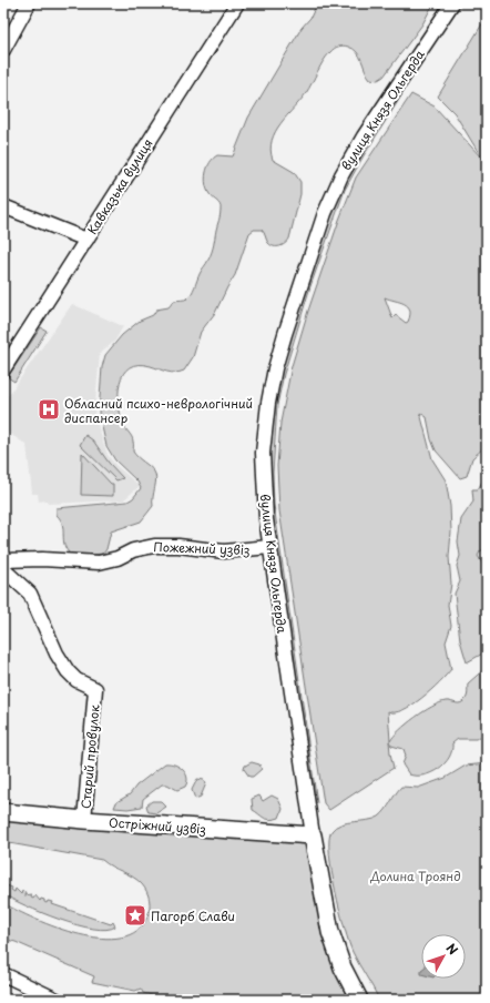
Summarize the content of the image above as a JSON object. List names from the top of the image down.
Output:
{
  "streets": {
    "street": [
      "вулиця Князя Ольгерда",
      "Кавказька вулиця",
      "Пожежний узвіз",
      "Старий провулок",
      "Остріжний узвіз"
    ]
  },
  "crossings": [
    ["вулиця Князя Ольгерда", "Пожежний узвіз"],
    ["вулиця Князя Ольгерда", "Остріжний узвіз"],
    ["Старий провулок", "Остріжний узвіз"]
  ],
  "parks": ["Долина Троянд"],
  "places": {
    "hospital": ["Обласний психо-неврологічний диспансер"],
    "place": ["Пагорб Слави"]
  },
  "north": "top right"
}
